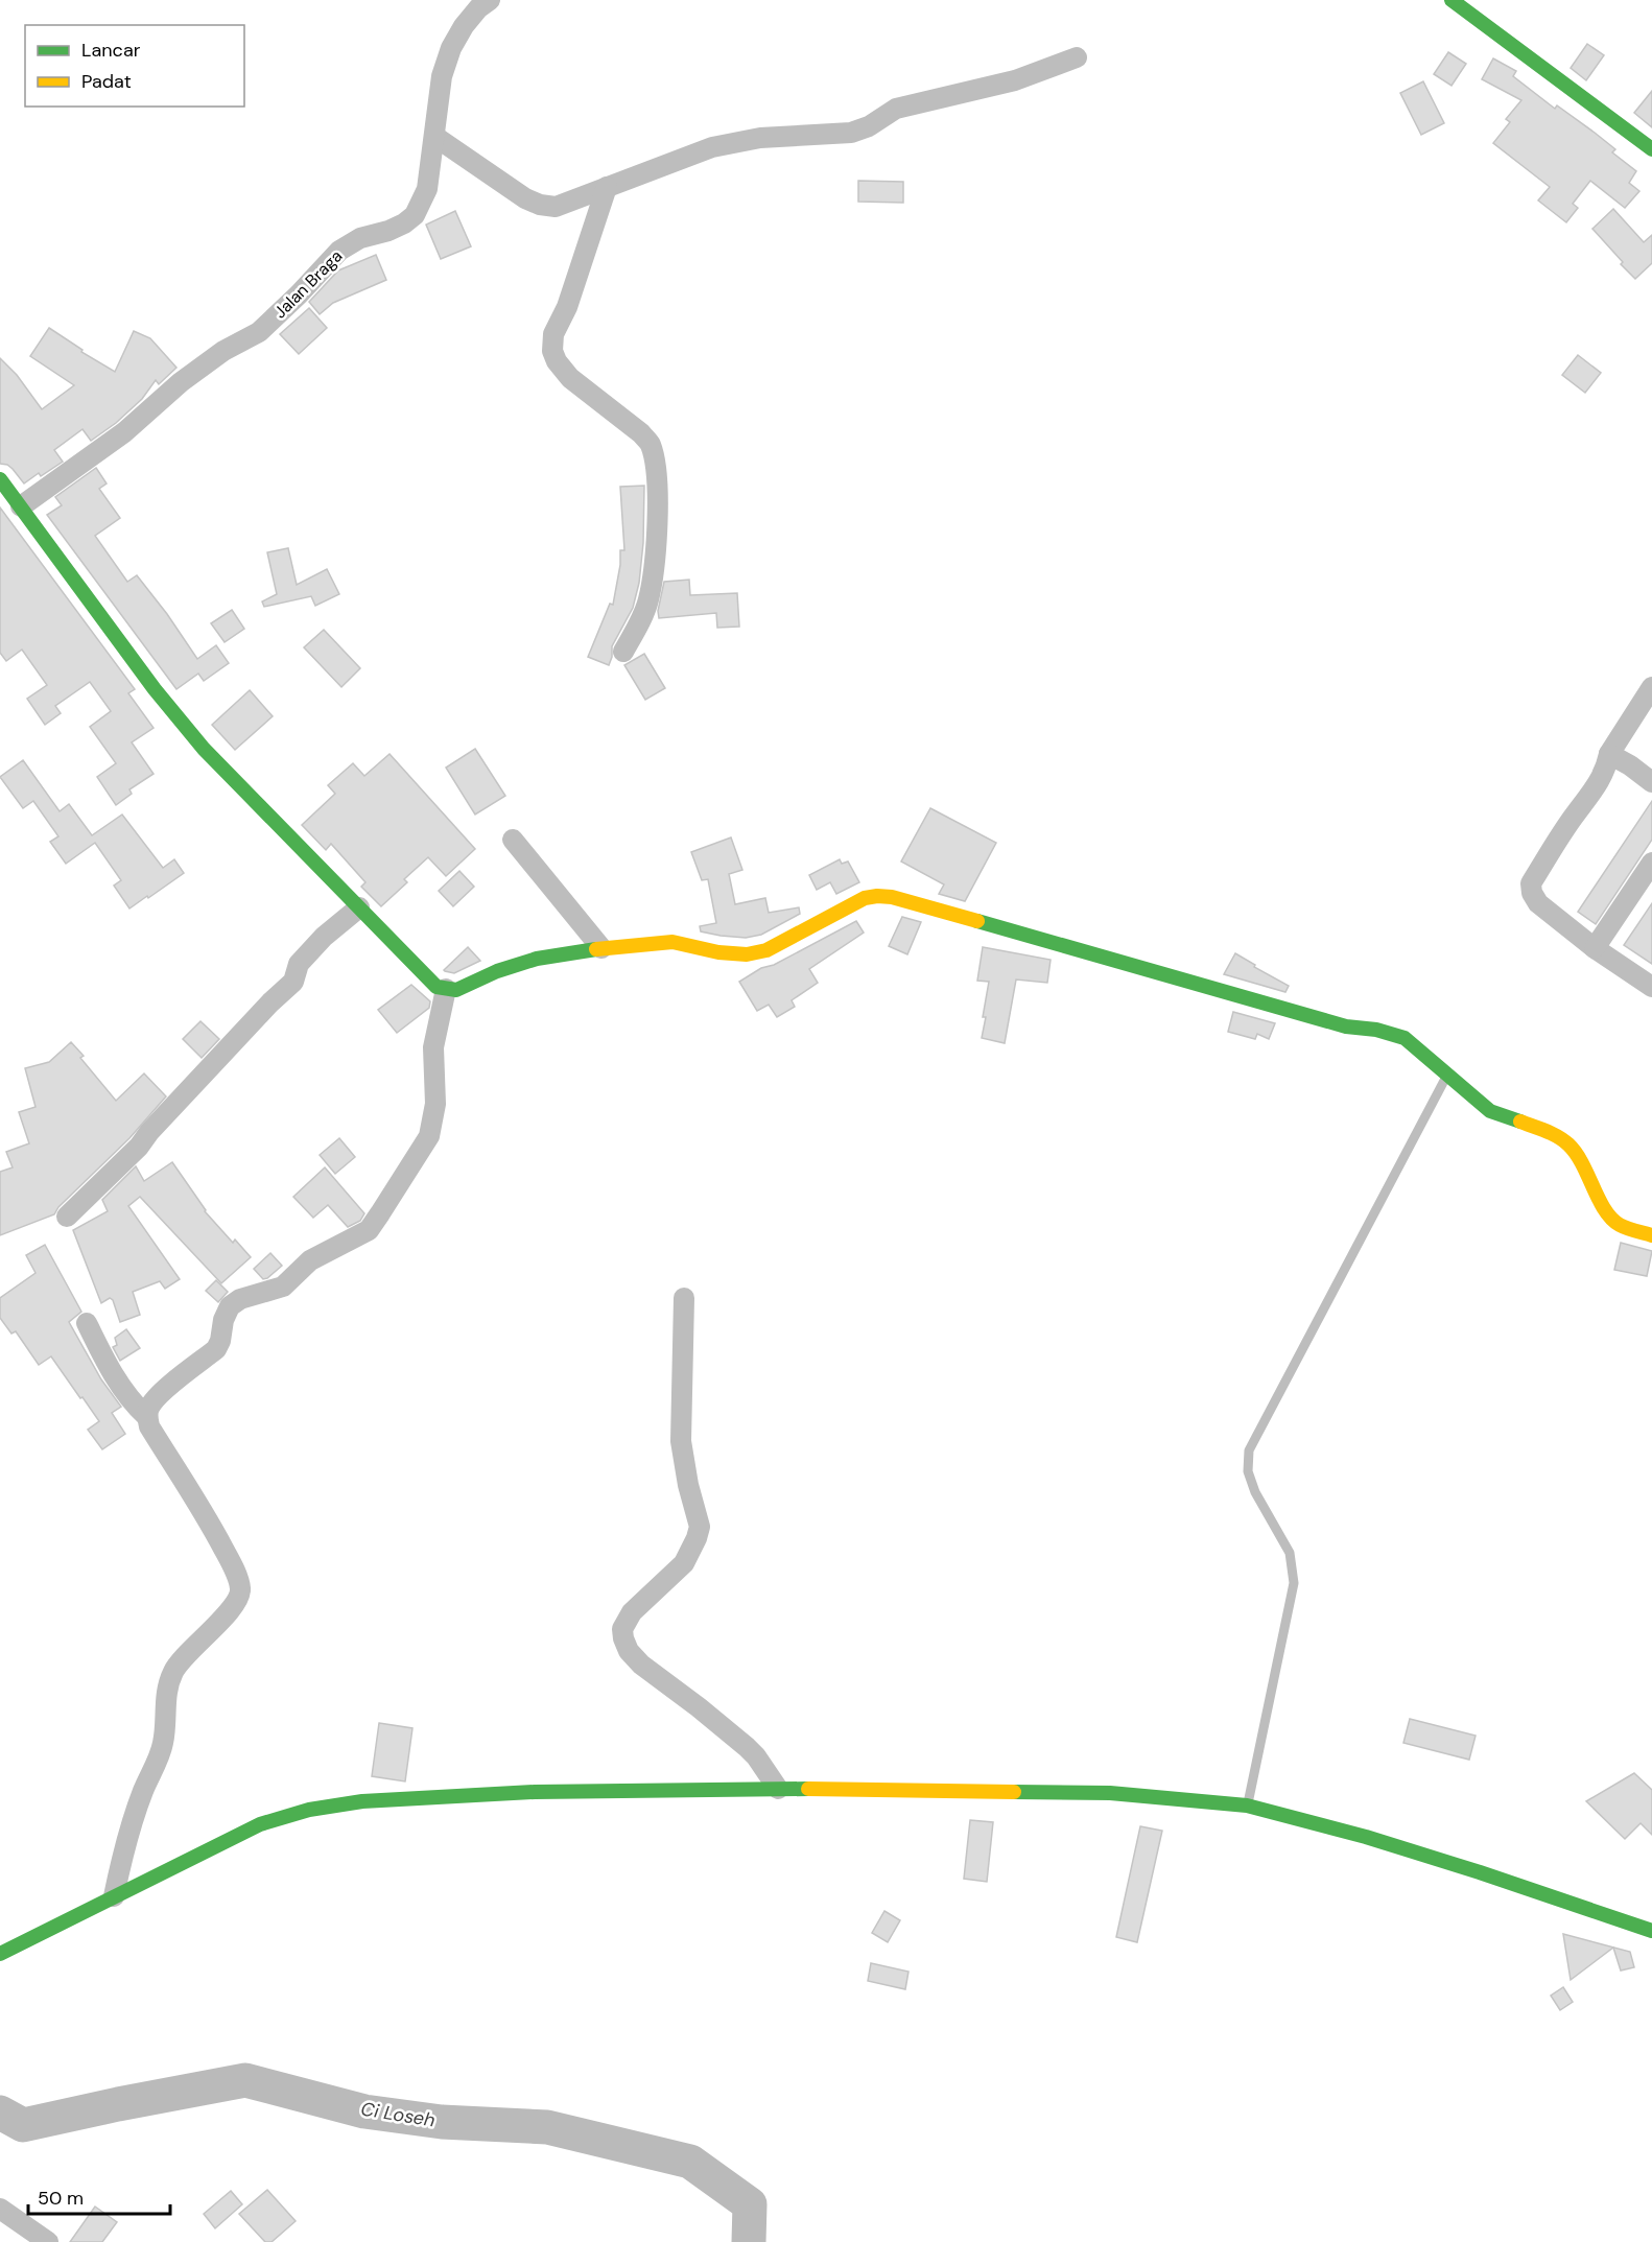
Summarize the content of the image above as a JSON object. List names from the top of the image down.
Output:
{
  "streets": {
    "street": ["Jalan Braga"]
  },
  "water": ["Ci Loseh"],
  "legend": ["Lancar", "Padat"],
  "scale_bar": "50 m"
}
